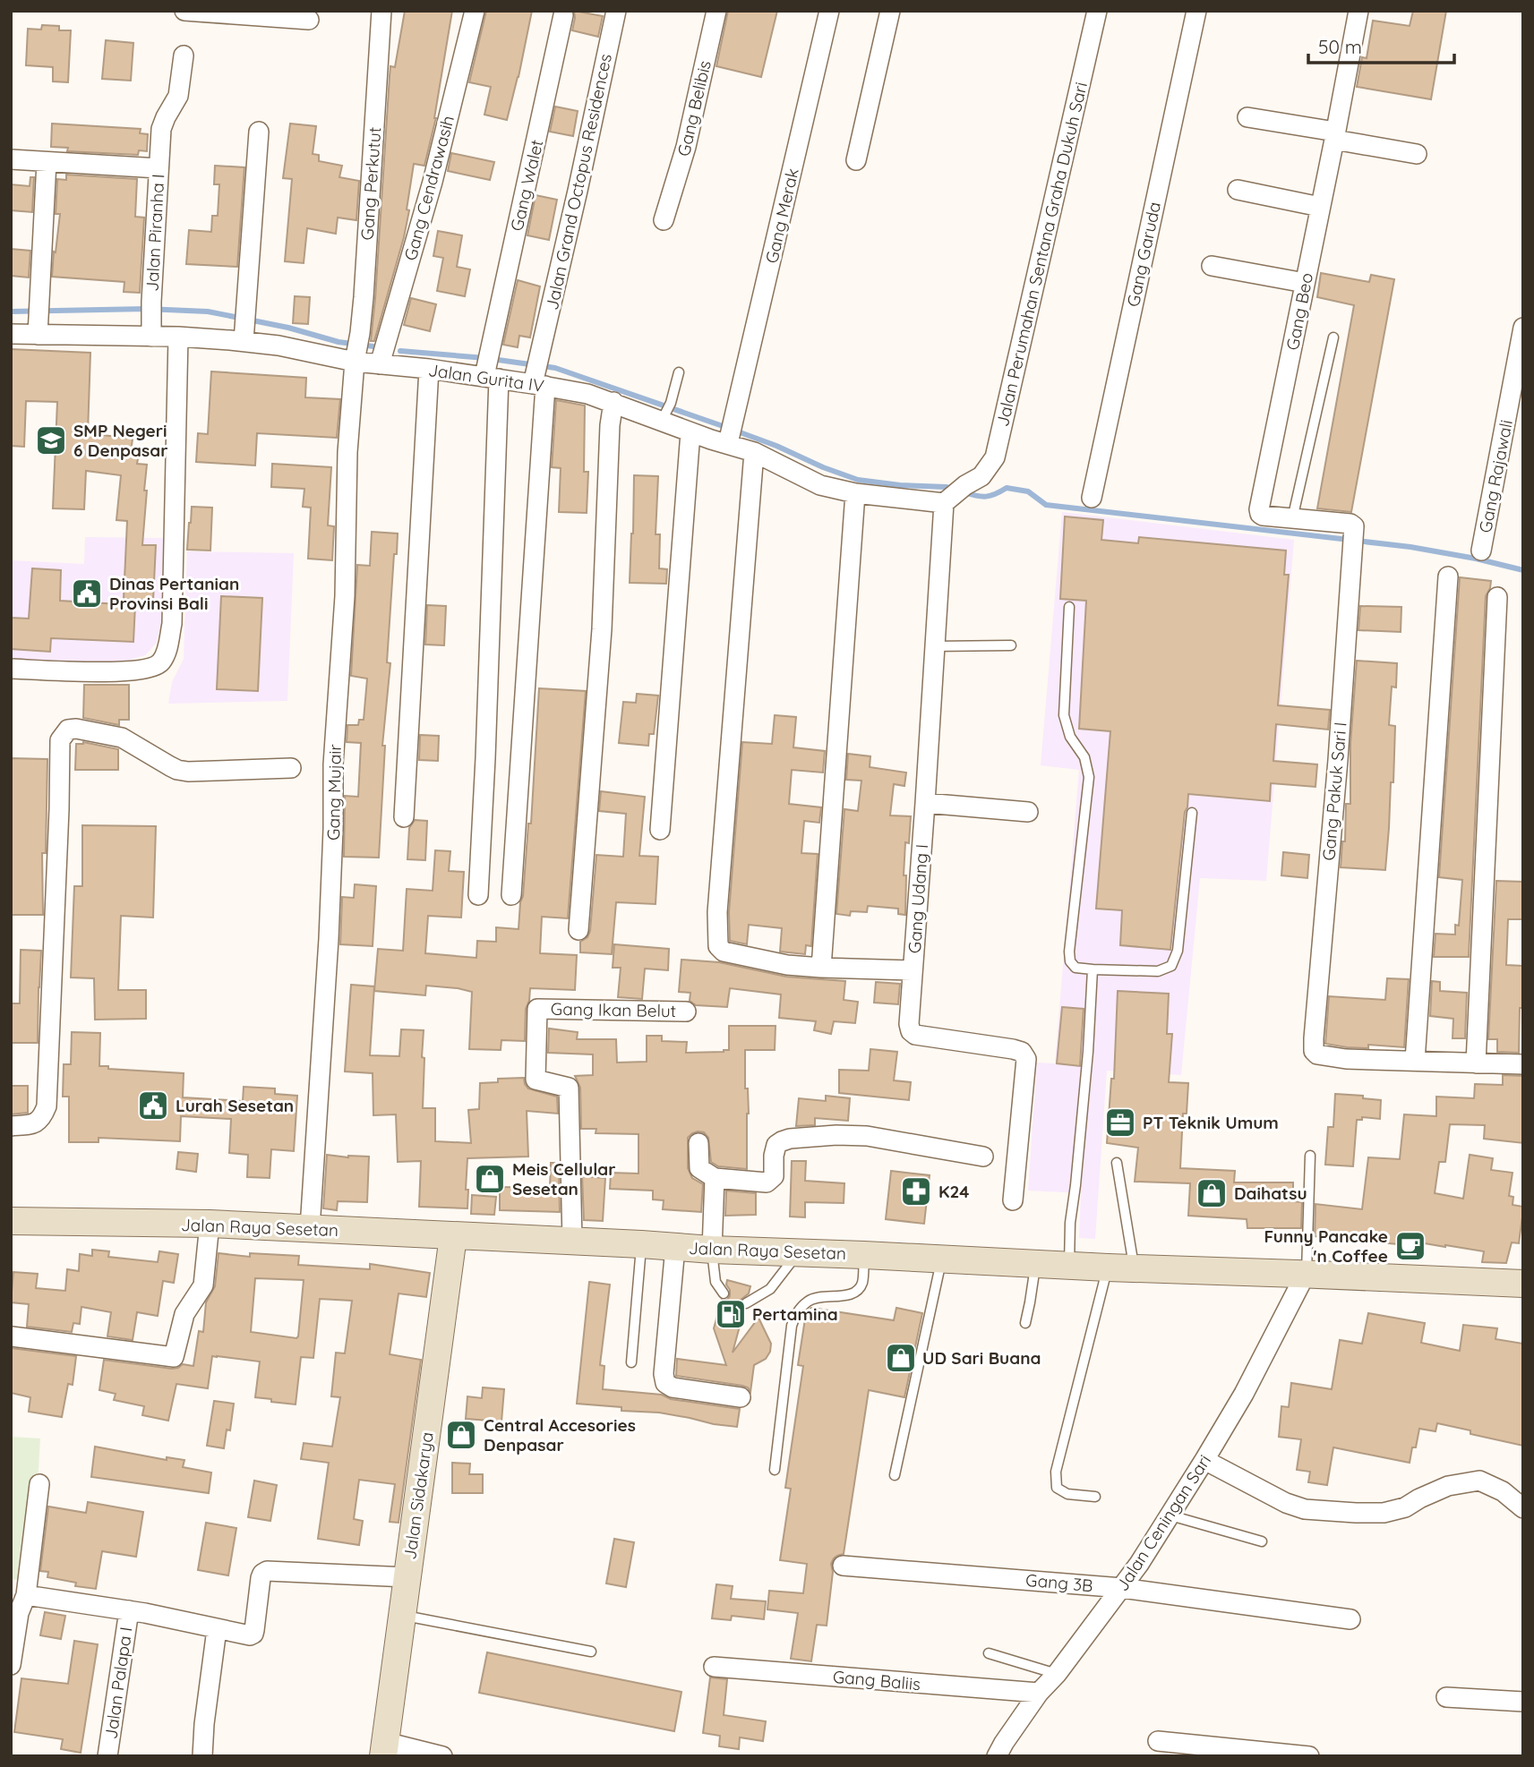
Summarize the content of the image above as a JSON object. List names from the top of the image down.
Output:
{
  "streets": {
    "main road": ["Jalan Raya Sesetan", "Jalan Sidakarya"],
    "street": [
      "Gang Belibis",
      "Jalan Grand Octopus Residences",
      "Gang Perkutut",
      "Gang Walet",
      "Gang Cendrawasih",
      "Gang Merak",
      "Jalan Piranha I",
      "Jalan Perumahan Sentana Graha Dukuh Sari",
      "Gang Garuda",
      "Gang Beo",
      "Jalan Gurita IV",
      "Gang Rajawali",
      "Gang Pakuk Sari I",
      "Gang Mujair",
      "Gang Udang I",
      "Gang Ikan Belut",
      "Jalan Ceningan Sari",
      "Gang 3B",
      "Gang Baliis",
      "Jalan Palapa I"
    ]
  },
  "crossings": [
    ["Jalan Grand Octopus Residences", "Jalan Gurita IV"],
    ["Gang Perkutut", "Jalan Gurita IV"],
    ["Gang Perkutut", "Gang Mujair"],
    ["Gang Walet", "Jalan Gurita IV"],
    ["Gang Cendrawasih", "Jalan Gurita IV"],
    ["Gang Merak", "Jalan Gurita IV"],
    ["Jalan Piranha I", "Jalan Gurita IV"],
    ["Jalan Perumahan Sentana Graha Dukuh Sari", "Jalan Gurita IV"],
    ["Jalan Perumahan Sentana Graha Dukuh Sari", "Gang Udang I"],
    ["Gang Beo", "Gang Pakuk Sari I"],
    ["Jalan Gurita IV", "Gang Mujair"],
    ["Jalan Gurita IV", "Gang Udang I"],
    ["Gang Mujair", "Jalan Raya Sesetan"],
    ["Gang Ikan Belut", "Jalan Raya Sesetan"],
    ["Jalan Raya Sesetan", "Jalan Sidakarya"],
    ["Jalan Raya Sesetan", "Jalan Ceningan Sari"],
    ["Jalan Ceningan Sari", "Gang 3B"],
    ["Jalan Ceningan Sari", "Gang Baliis"]
  ],
  "places": {
    "school or university": ["SMP Negeri 6 Denpasar"],
    "public building": ["Dinas Pertanian Provinsi Bali", "Lurah Sesetan"],
    "office": ["PT Teknik Umum"],
    "shop": [
      "Meis Cellular Sesetan",
      "Daihatsu",
      "UD Sari Buana",
      "Central Accesories Denpasar"
    ],
    "pharmacy": ["K24"],
    "cafe": ["Funny Pancake 'n Coffee"],
    "fuel station": ["Pertamina"]
  },
  "scale_bar": "50 m"
}
